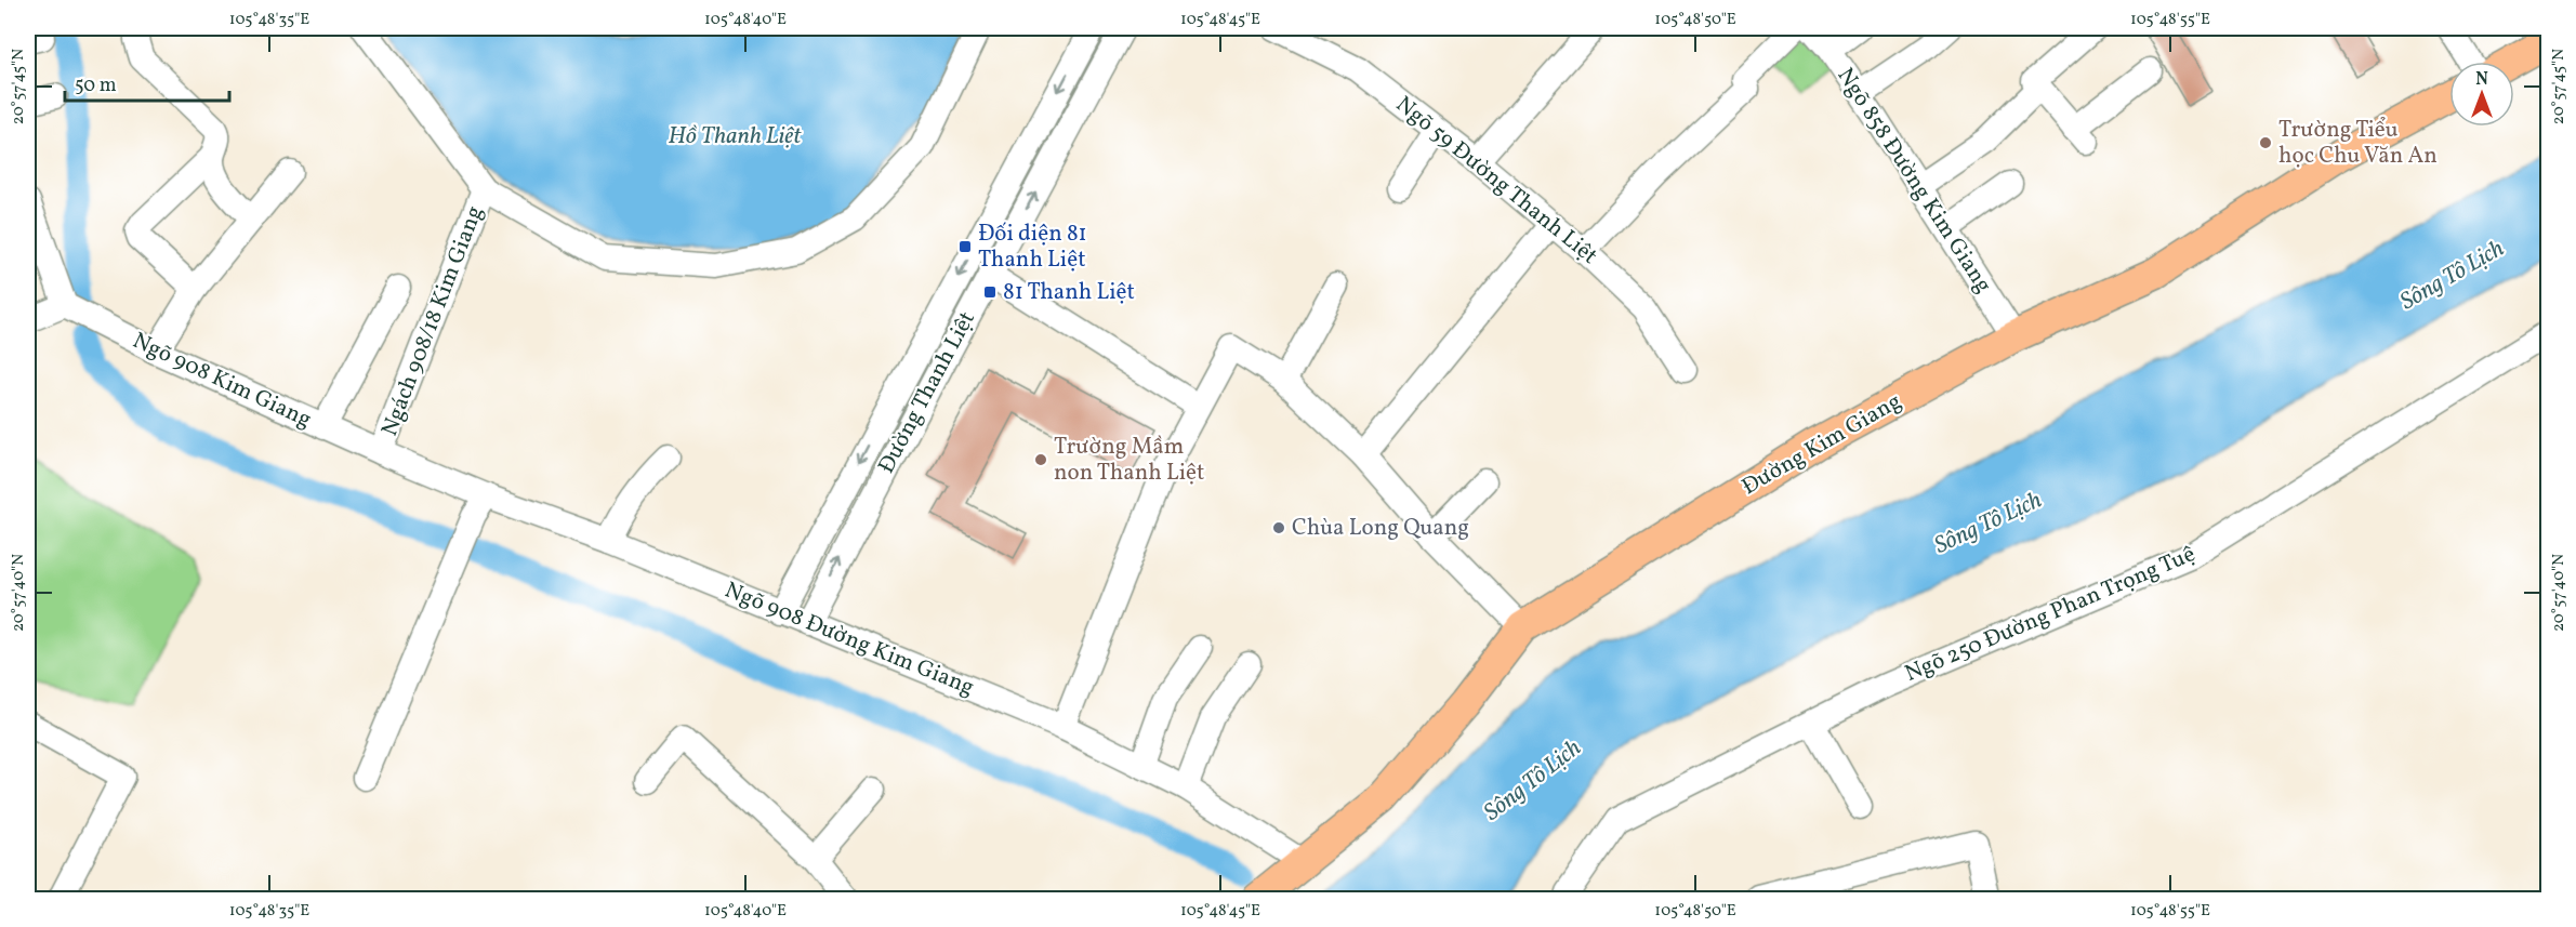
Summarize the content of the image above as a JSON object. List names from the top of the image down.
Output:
{
  "streets": {
    "main road": ["Đường Kim Giang"],
    "street": [
      "Ngõ 59 Đường Thanh Liệt",
      "Ngõ 858 Đường Kim Giang",
      "Ngách 908/18 Kim Giang",
      "Ngõ 908 Kim Giang",
      "Đường Thanh Liệt",
      "Ngõ 250 Đường Phan Trọng Tuệ",
      "Ngõ 908 Đường Kim Giang"
    ]
  },
  "crossings": [
    ["Ngõ 858 Đường Kim Giang", "Đường Kim Giang"],
    ["Ngách 908/18 Kim Giang", "Ngõ 908 Kim Giang"],
    ["Ngách 908/18 Kim Giang", "Ngõ 908 Đường Kim Giang"],
    ["Ngõ 908 Kim Giang", "Ngõ 908 Đường Kim Giang"],
    ["Đường Thanh Liệt", "Ngõ 908 Đường Kim Giang"],
    ["Đường Kim Giang", "Ngõ 908 Đường Kim Giang"]
  ],
  "water": ["Hồ Thanh Liệt", "Sông Tô Lịch"],
  "places": {
    "other": ["Trường Tiểu học Chu Văn An", "Trường Mầm non Thanh Liệt", "Chùa Long Quang"],
    "transit": ["Đối diện 81 Thanh Liệt", "81 Thanh Liệt"]
  },
  "scale_bar": "50 m",
  "north": "top",
  "coordinates": [
    "105°48'35\"E",
    "105°48'40\"E",
    "105°48'45\"E",
    "105°48'50\"E",
    "105°48'55\"E",
    "20°57'45\"N",
    "20°57'40\"N"
  ]
}
